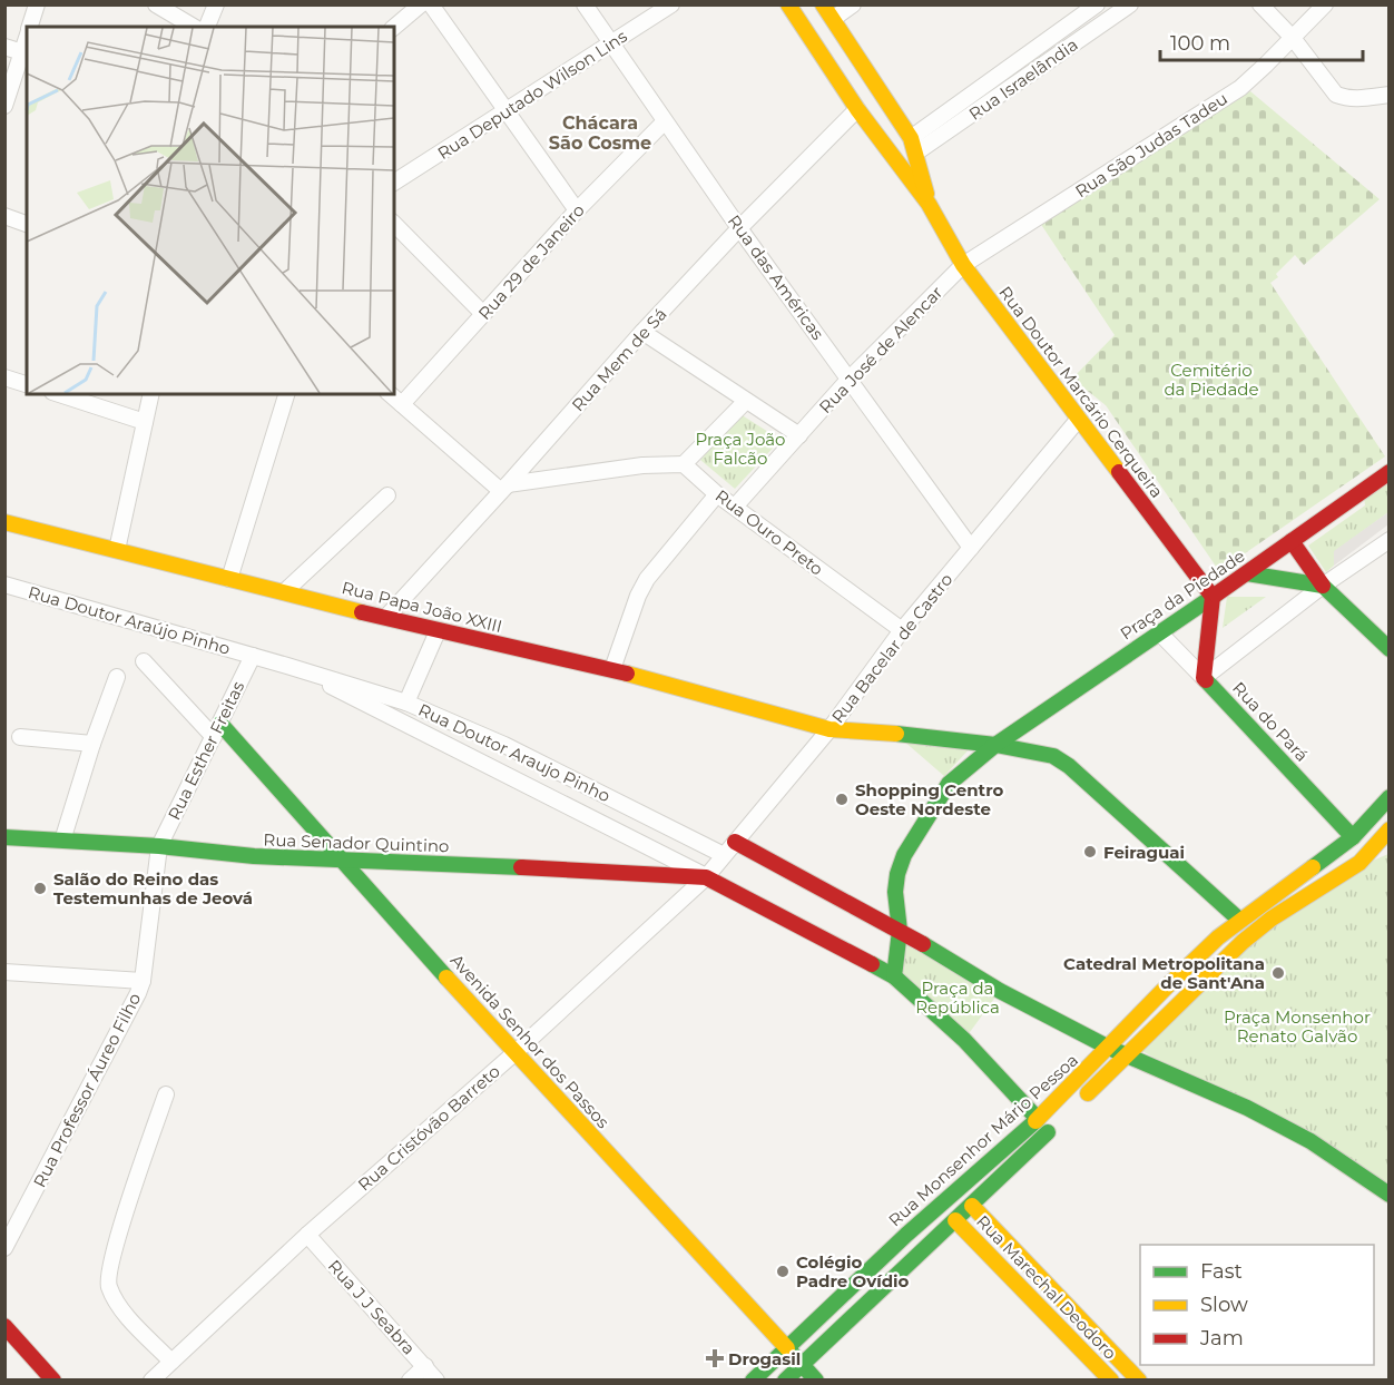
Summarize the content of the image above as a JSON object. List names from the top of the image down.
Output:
{
  "streets": {
    "main road": [
      "Rua Doutor Marcário Cerqueira",
      "Praça da Piedade",
      "Rua Papa João XXIII",
      "Rua do Pará",
      "Rua Senador Quintino",
      "Avenida Senhor dos Passos",
      "Rua Monsenhor Mário Pessoa",
      "Rua Marechal Deodoro"
    ],
    "street": [
      "Rua Israelândia",
      "Rua Deputado Wilson Lins",
      "Rua São Judas Tadeu",
      "Rua 29 de Janeiro",
      "Rua das Américas",
      "Rua José de Alencar",
      "Rua Mem de Sá",
      "Rua Ouro Preto",
      "Rua Doutor Araújo Pinho",
      "Rua Bacelar de Castro",
      "Rua Esther Freitas",
      "Rua Doutor Araujo Pinho",
      "Rua Professor Áureo Filho",
      "Rua Cristóvão Barreto",
      "Rua J J Seabra"
    ]
  },
  "crossings": [
    ["Rua Israelândia", "Rua Doutor Marcário Cerqueira"],
    ["Rua Deputado Wilson Lins", "Rua das Américas"],
    ["Rua São Judas Tadeu", "Rua José de Alencar"],
    ["Rua São Judas Tadeu", "Rua Doutor Marcário Cerqueira"],
    ["Rua 29 de Janeiro", "Rua das Américas"],
    ["Rua das Américas", "Rua José de Alencar"],
    ["Rua das Américas", "Rua Mem de Sá"],
    ["Rua das Américas", "Rua Bacelar de Castro"],
    ["Rua José de Alencar", "Rua Doutor Marcário Cerqueira"],
    ["Rua Mem de Sá", "Rua Doutor Marcário Cerqueira"],
    ["Rua Mem de Sá", "Rua Papa João XXIII"],
    ["Rua Doutor Marcário Cerqueira", "Praça da Piedade"],
    ["Rua Doutor Marcário Cerqueira", "Rua Bacelar de Castro"],
    ["Rua Ouro Preto", "Rua Bacelar de Castro"],
    ["Praça da Piedade", "Rua Papa João XXIII"],
    ["Praça da Piedade", "Rua do Pará"],
    ["Rua Papa João XXIII", "Rua Bacelar de Castro"],
    ["Rua Papa João XXIII", "Rua Monsenhor Mário Pessoa"],
    ["Rua Doutor Araújo Pinho", "Rua Esther Freitas"],
    ["Rua Doutor Araújo Pinho", "Rua Doutor Araujo Pinho"],
    ["Rua Bacelar de Castro", "Rua Doutor Araujo Pinho"],
    ["Rua Bacelar de Castro", "Rua Senador Quintino"],
    ["Rua Bacelar de Castro", "Rua Cristóvão Barreto"],
    ["Rua do Pará", "Rua Monsenhor Mário Pessoa"],
    ["Rua Esther Freitas", "Rua Doutor Araujo Pinho"],
    ["Rua Esther Freitas", "Rua Senador Quintino"],
    ["Rua Esther Freitas", "Avenida Senhor dos Passos"],
    ["Rua Esther Freitas", "Rua Professor Áureo Filho"],
    ["Rua Doutor Araujo Pinho", "Rua Senador Quintino"],
    ["Rua Doutor Araujo Pinho", "Rua Cristóvão Barreto"],
    ["Rua Senador Quintino", "Avenida Senhor dos Passos"],
    ["Rua Senador Quintino", "Rua Professor Áureo Filho"],
    ["Rua Senador Quintino", "Rua Cristóvão Barreto"],
    ["Avenida Senhor dos Passos", "Rua Cristóvão Barreto"],
    ["Avenida Senhor dos Passos", "Rua Monsenhor Mário Pessoa"],
    ["Rua Cristóvão Barreto", "Rua J J Seabra"]
  ],
  "districts": ["Chácara São Cosme"],
  "parks": [
    "Cemitério da Piedade",
    "Praça João Falcão",
    "Praça da República",
    "Praça Monsenhor Renato Galvão"
  ],
  "places": {
    "other": [
      "Shopping Centro Oeste Nordeste",
      "Feiraguai",
      "Salão do Reino das Testemunhas de Jeová",
      "Catedral Metropolitana de Sant'Ana",
      "Colégio Padre Ovídio"
    ],
    "health": ["Drogasil"]
  },
  "legend": ["Fast", "Slow", "Jam"],
  "scale_bar": "100 m"
}
